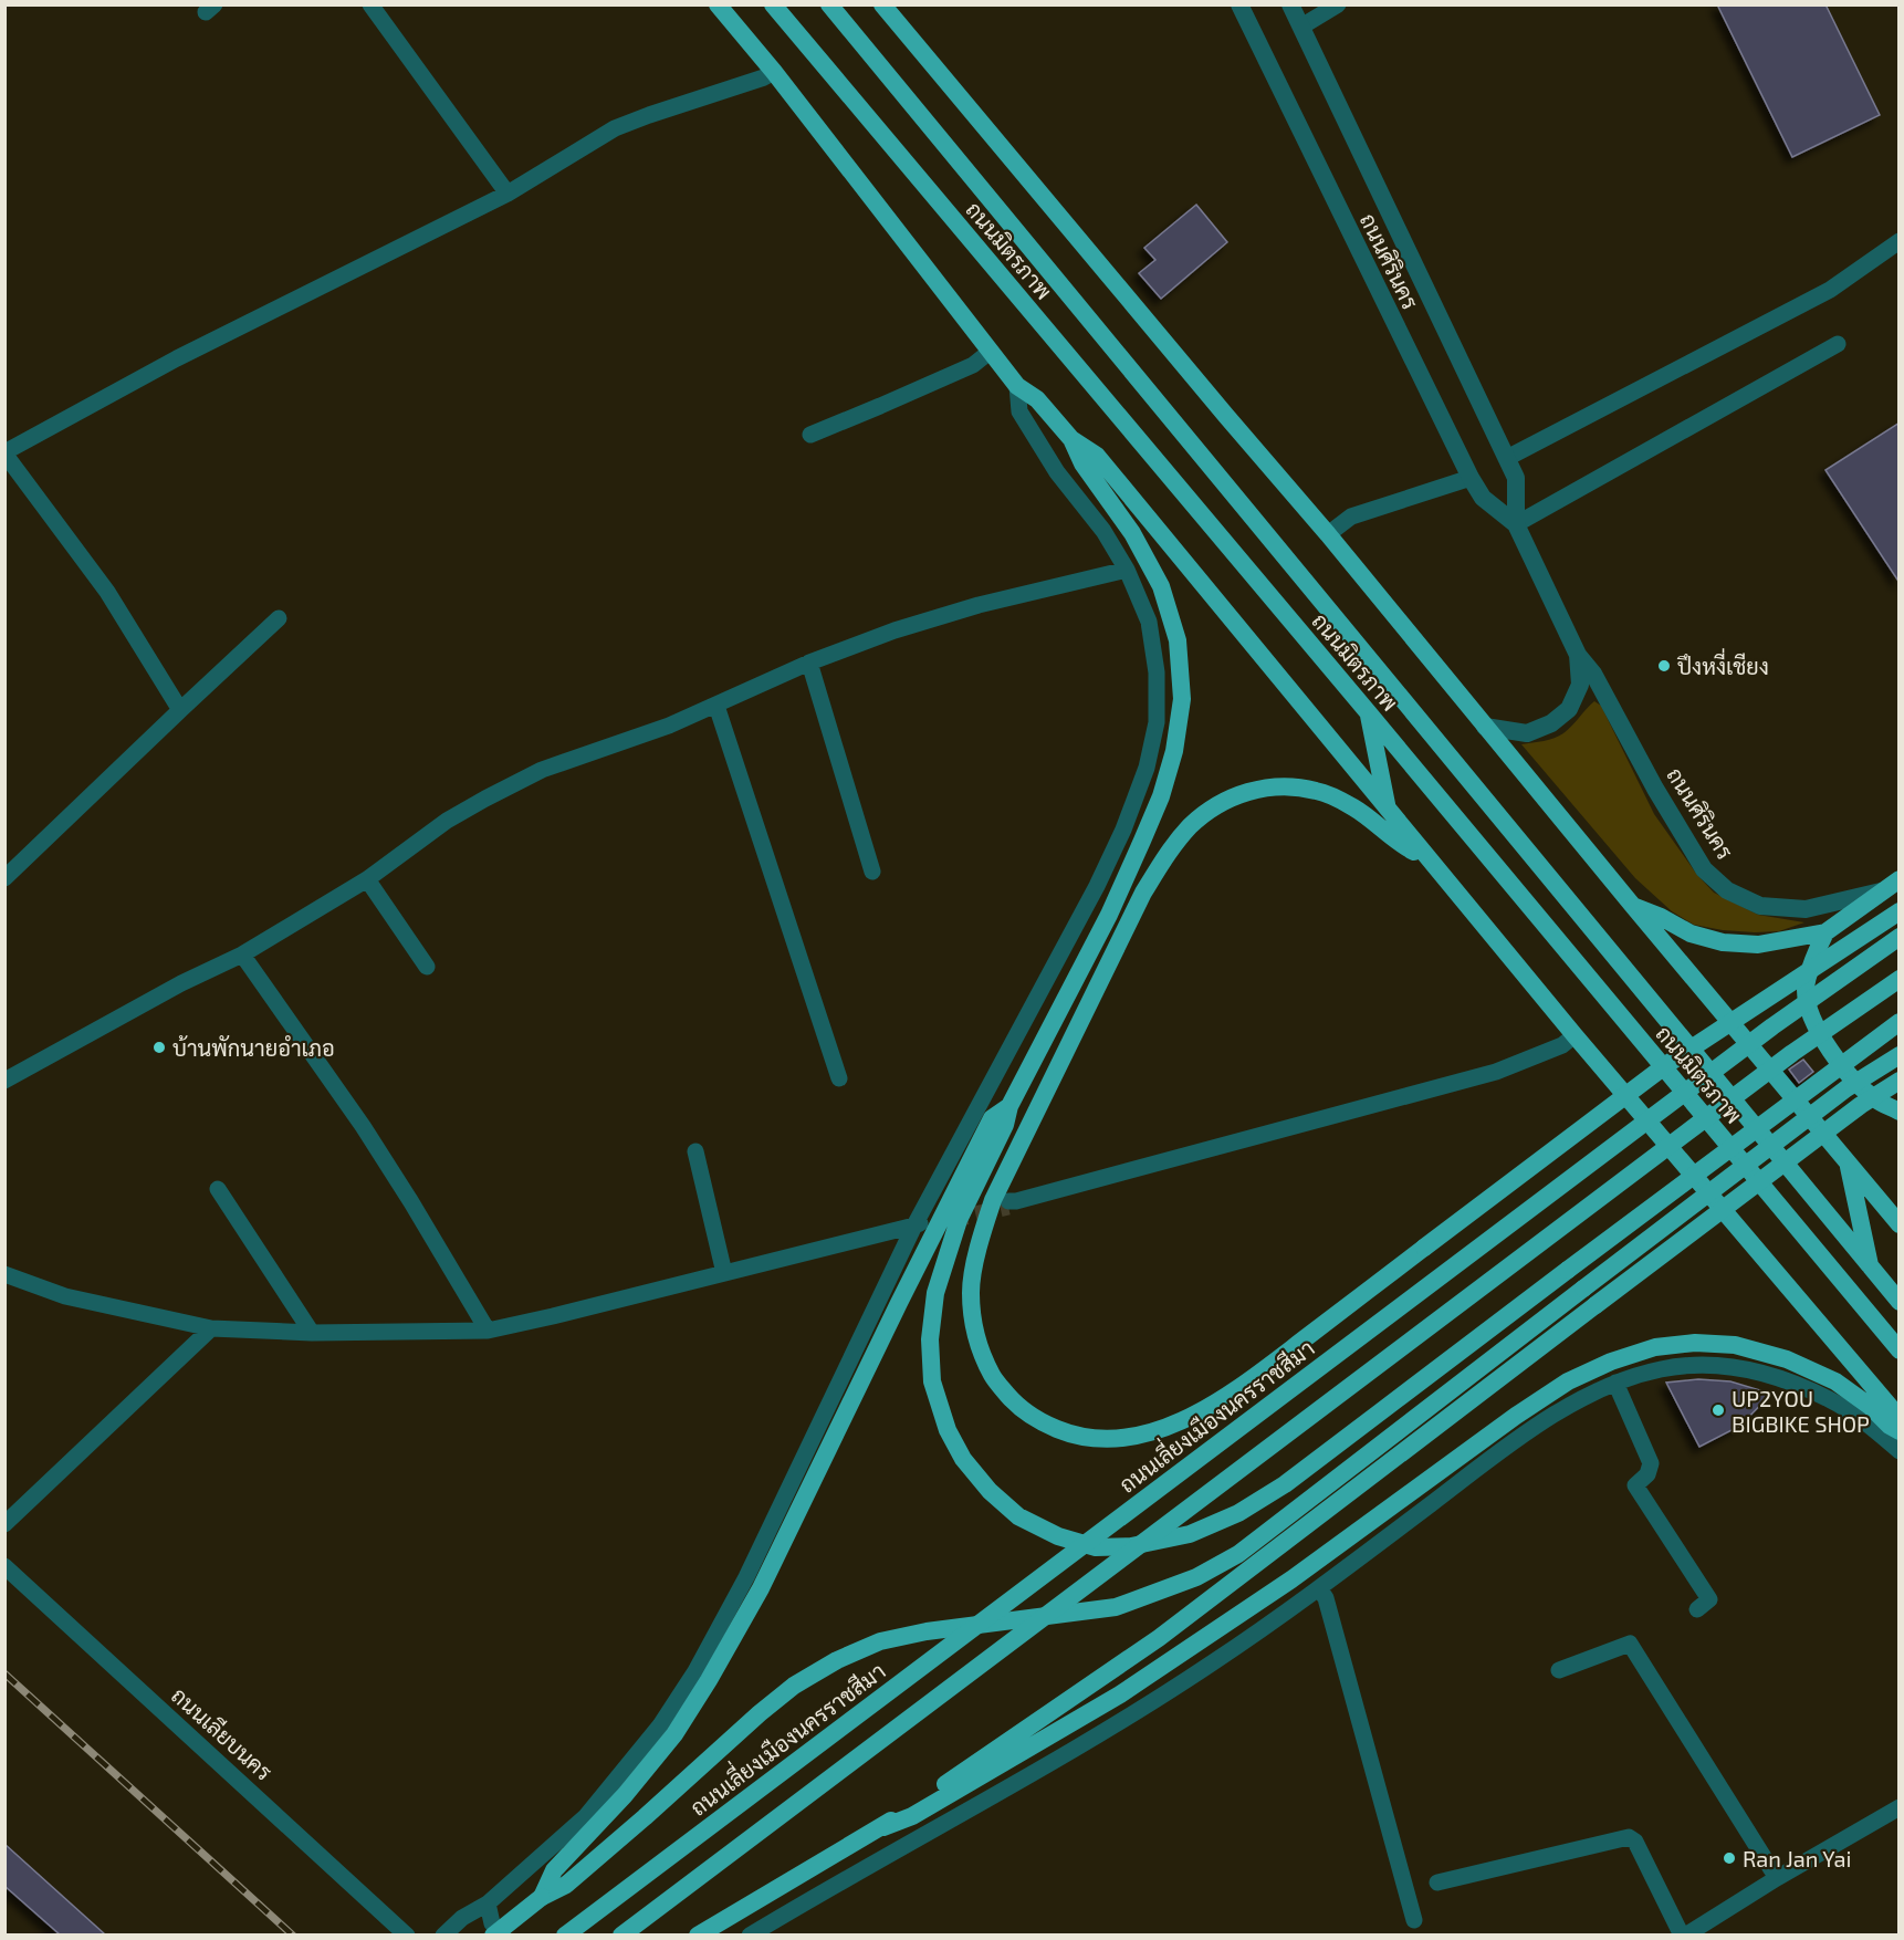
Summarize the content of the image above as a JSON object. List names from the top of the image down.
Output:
{
  "streets": {
    "highway": ["ถนนมิตรภาพ", "ถนนเลี่ยงเมืองนครราชสีมา"],
    "street": ["ถนนศิรินคร", "ถนนเลียบนคร"]
  },
  "places": [
    "ปึงหงี่เชียง",
    "บ้านพักนายอำเภอ",
    "UP2YOU BIGBIKE SHOP",
    "Ran Jan Yai"
  ]
}
